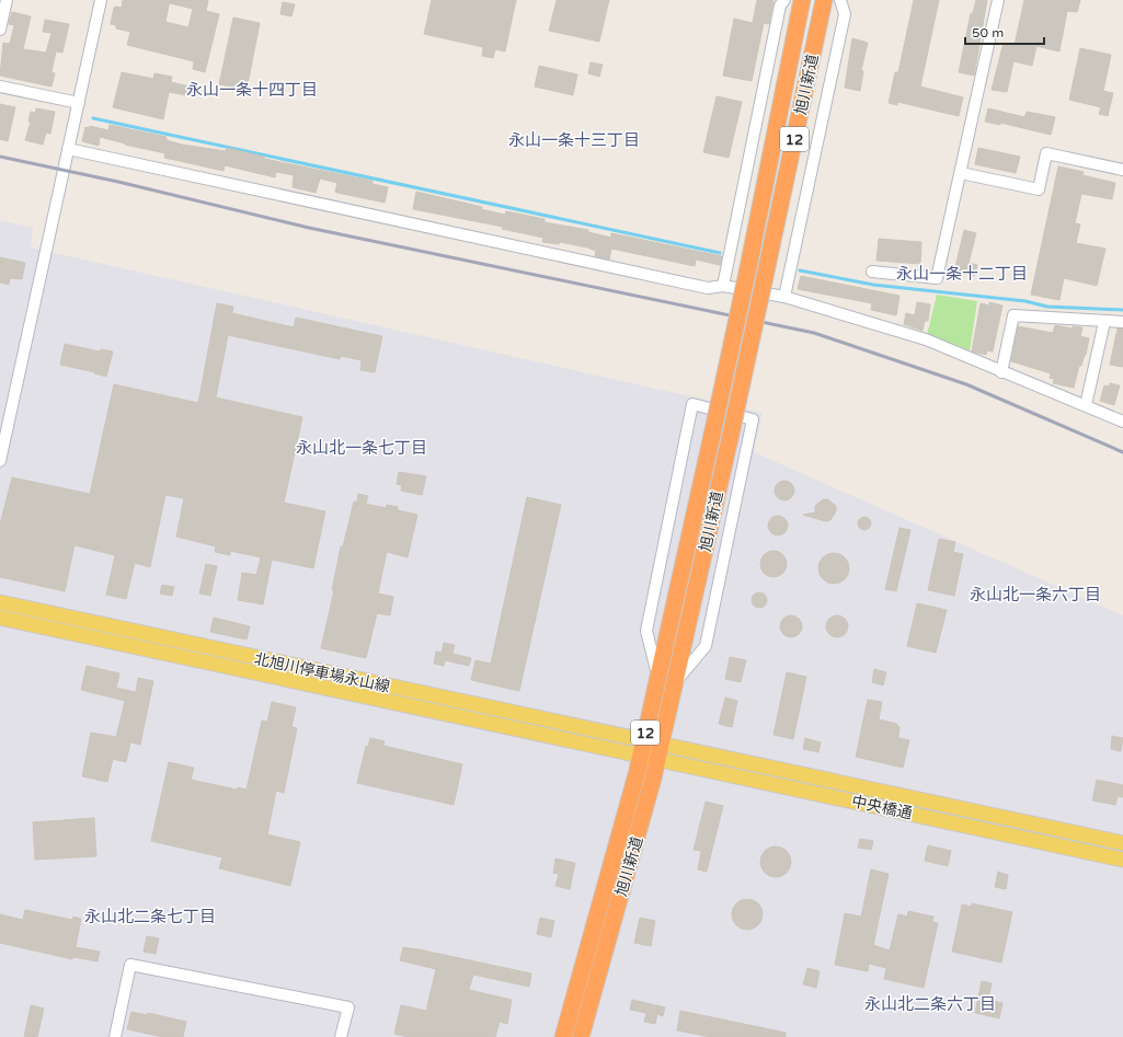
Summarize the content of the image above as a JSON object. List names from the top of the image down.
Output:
{
  "streets": {
    "highway": ["旭川新道", "12"],
    "main road": ["北旭川停車場永山線", "中央橋通"]
  },
  "crossings": [
    ["旭川新道", "北旭川停車場永山線"],
    ["旭川新道", "中央橋通"],
    ["北旭川停車場永山線", "中央橋通"]
  ],
  "districts": [
    "永山一条十四丁目",
    "永山一条十三丁目",
    "永山一条十二丁目",
    "永山北一条七丁目",
    "永山北一条六丁目",
    "永山北二条七丁目",
    "永山北二条六丁目"
  ],
  "scale_bar": "50 m"
}
